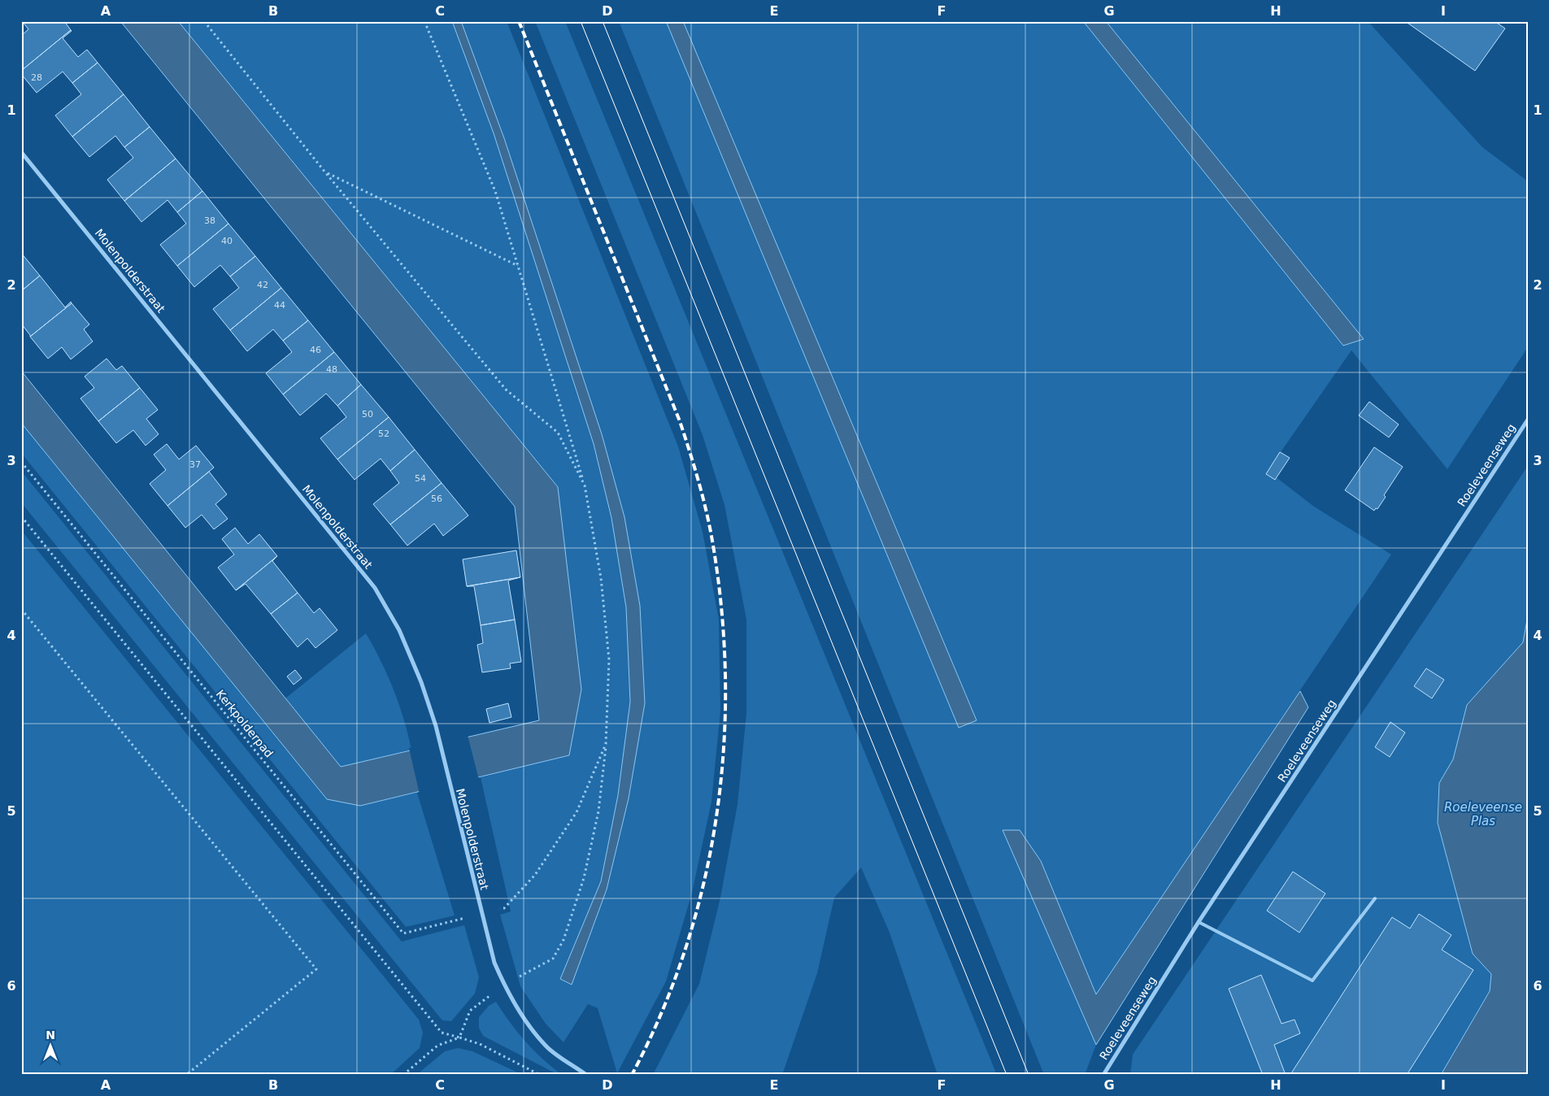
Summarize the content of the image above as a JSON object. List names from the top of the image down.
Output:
{
  "streets": {
    "street": ["Molenpolderstraat", "Roeleveenseweg"],
    "path": ["Kerkpolderpad"]
  },
  "crossings": [
    ["Molenpolderstraat", "Kerkpolderpad"]
  ],
  "water": ["Roeleveense Plas"],
  "house_numbers": [
    "28",
    "38",
    "40",
    "42",
    "44",
    "46",
    "48",
    "50",
    "52",
    "37",
    "54",
    "56"
  ],
  "north": "top",
  "grid": {
    "columns": [
      "A",
      "B",
      "C",
      "D",
      "E",
      "F",
      "G",
      "H",
      "I"
    ],
    "rows": [
      "1",
      "2",
      "3",
      "4",
      "5",
      "6"
    ]
  }
}
